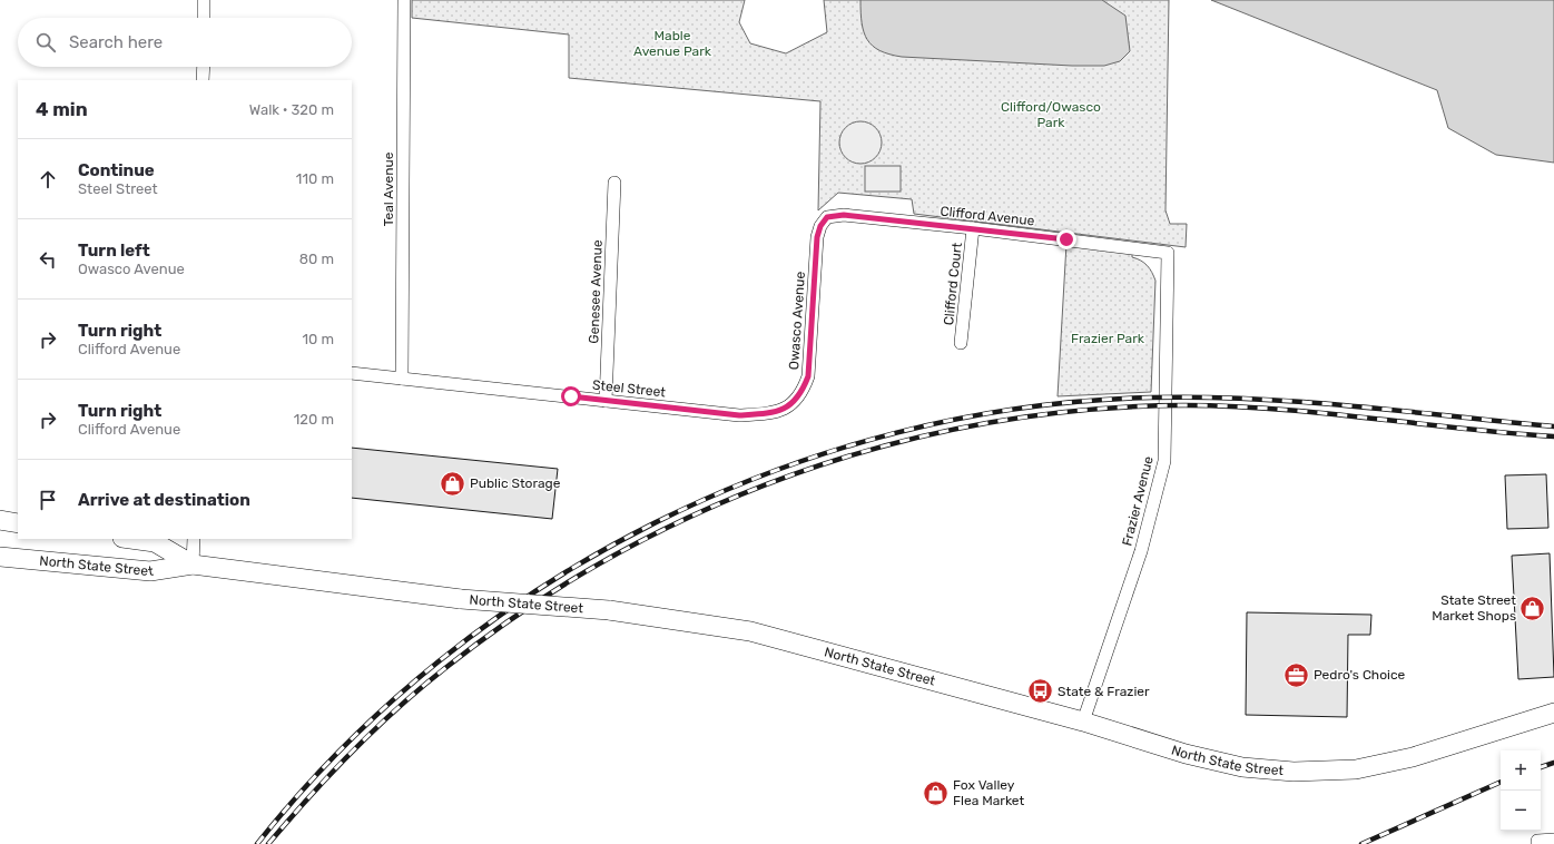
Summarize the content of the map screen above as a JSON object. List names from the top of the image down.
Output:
{
  "streets": {
    "main road": ["North State Street"],
    "street": [
      "Teal Avenue",
      "Clifford Avenue",
      "Clifford Court",
      "Genesee Avenue",
      "Owasco Avenue",
      "Steel Street",
      "Frazier Avenue"
    ]
  },
  "crossings": [
    ["Teal Avenue", "Steel Street"],
    ["Clifford Avenue", "Clifford Court"],
    ["Clifford Avenue", "Owasco Avenue"],
    ["Clifford Avenue", "Frazier Avenue"],
    ["Genesee Avenue", "Steel Street"],
    ["Owasco Avenue", "Steel Street"],
    ["Frazier Avenue", "North State Street"]
  ],
  "parks": ["Mable Avenue Park", "Clifford/Owasco Park", "Frazier Park"],
  "places": {
    "shop": ["Public Storage", "State Street Market Shops", "Fox Valley Flea Market"],
    "office": ["Pedro's Choice"],
    "bus stop": ["State & Frazier"]
  },
  "page": {
    "search": "Search here",
    "heading": ["4 min", "Walk · 320 m"],
    "list": [
      ["Continue", "Steel Street", "110 m"],
      ["Turn left", "Owasco Avenue", "80 m"],
      ["Turn right", "Clifford Avenue", "10 m"],
      ["Turn right", "Clifford Avenue", "120 m"],
      "Arrive at destination"
    ],
    "map_buttons": ["+", "−"]
  }
}
